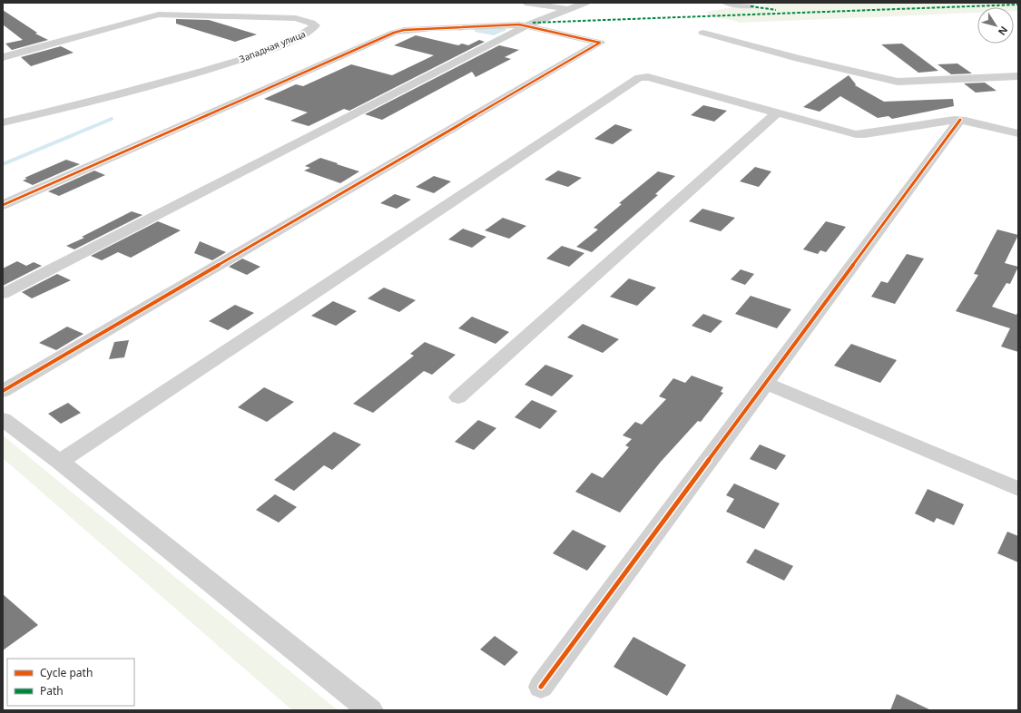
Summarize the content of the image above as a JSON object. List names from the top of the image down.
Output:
{
  "streets": {
    "street": ["Западная улица"]
  },
  "legend": ["Cycle path", "Path"],
  "north": "bottom right"
}
